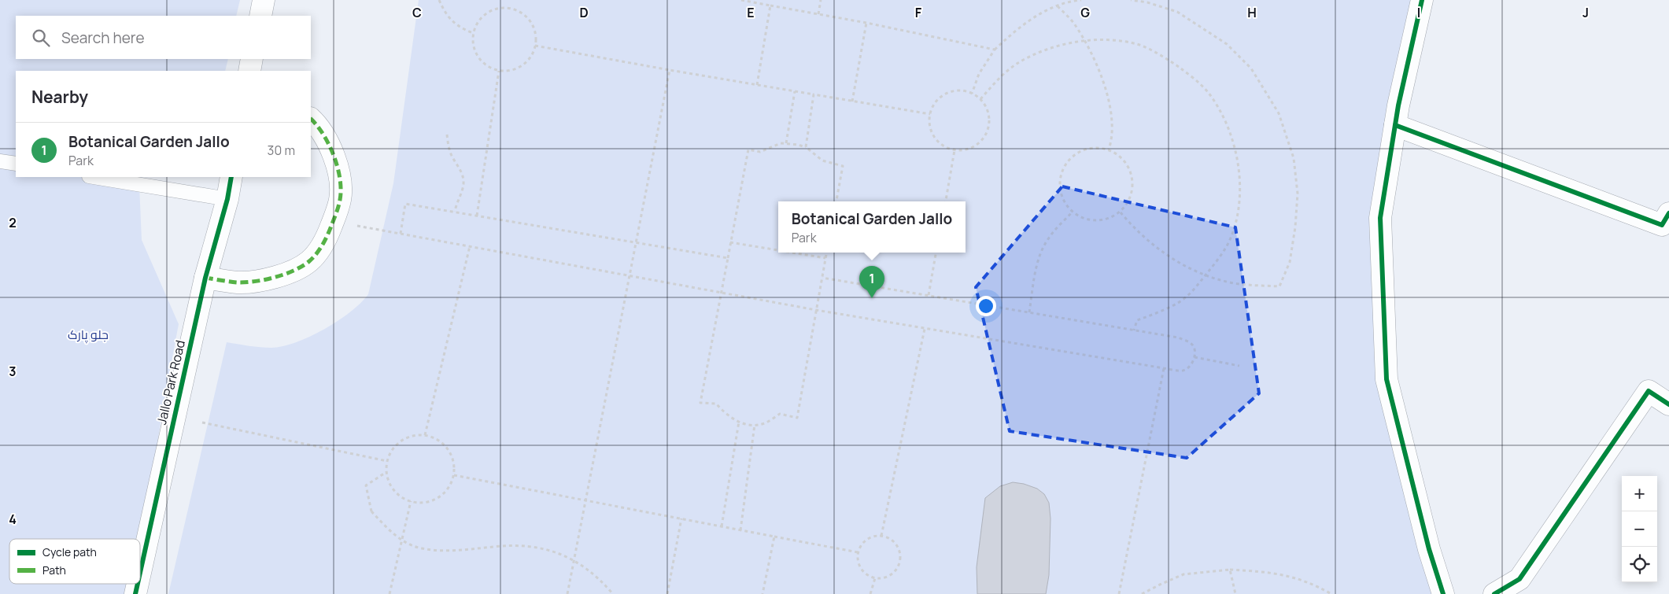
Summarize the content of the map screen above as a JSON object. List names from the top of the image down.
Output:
{
  "streets": {
    "street": ["Jallo Park Road"]
  },
  "parks": ["جلو پارک"],
  "legend": ["Cycle path", "Path"],
  "page": {
    "search": "Search here",
    "heading": "Nearby",
    "list": [
      {
        "mark": "1",
        "name": "Botanical Garden Jallo",
        "note": "Park",
        "value": "30 m"
      }
    ],
    "popup": ["Botanical Garden Jallo", "Park"],
    "pins": "1",
    "map_buttons": ["+", "−"]
  },
  "grid": {
    "columns": [
      "C",
      "D",
      "E",
      "F",
      "G",
      "H",
      "I",
      "J"
    ],
    "rows": ["2", "3", "4"]
  }
}
